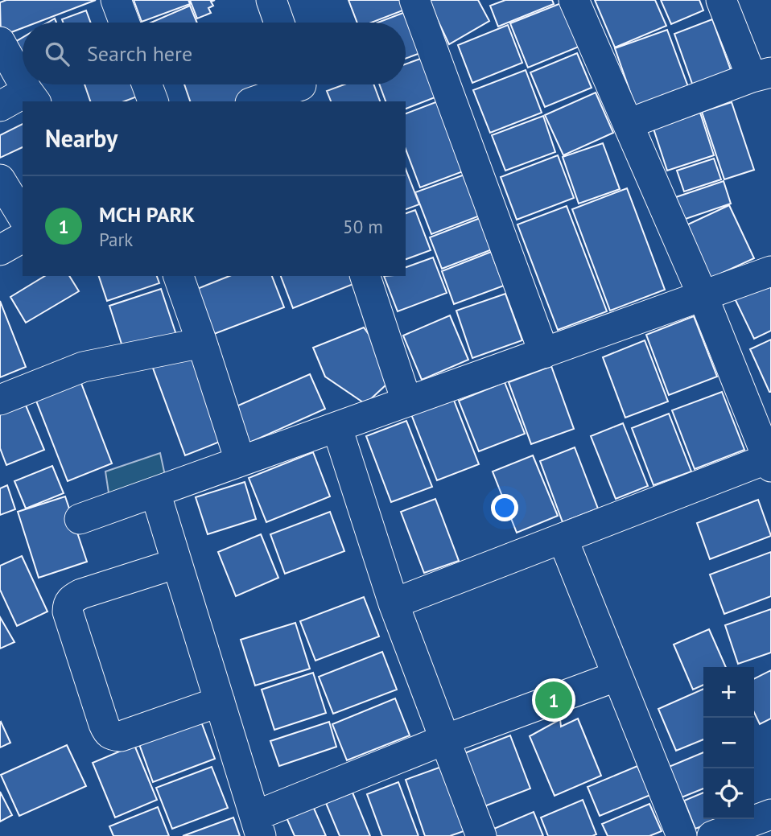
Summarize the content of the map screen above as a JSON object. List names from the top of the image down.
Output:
{
  "page": {
    "search": "Search here",
    "heading": "Nearby",
    "list": [
      {
        "mark": "1",
        "name": "MCH PARK",
        "note": "Park",
        "value": "50 m"
      }
    ],
    "map_buttons": ["+", "−"],
    "pins": "1"
  }
}
